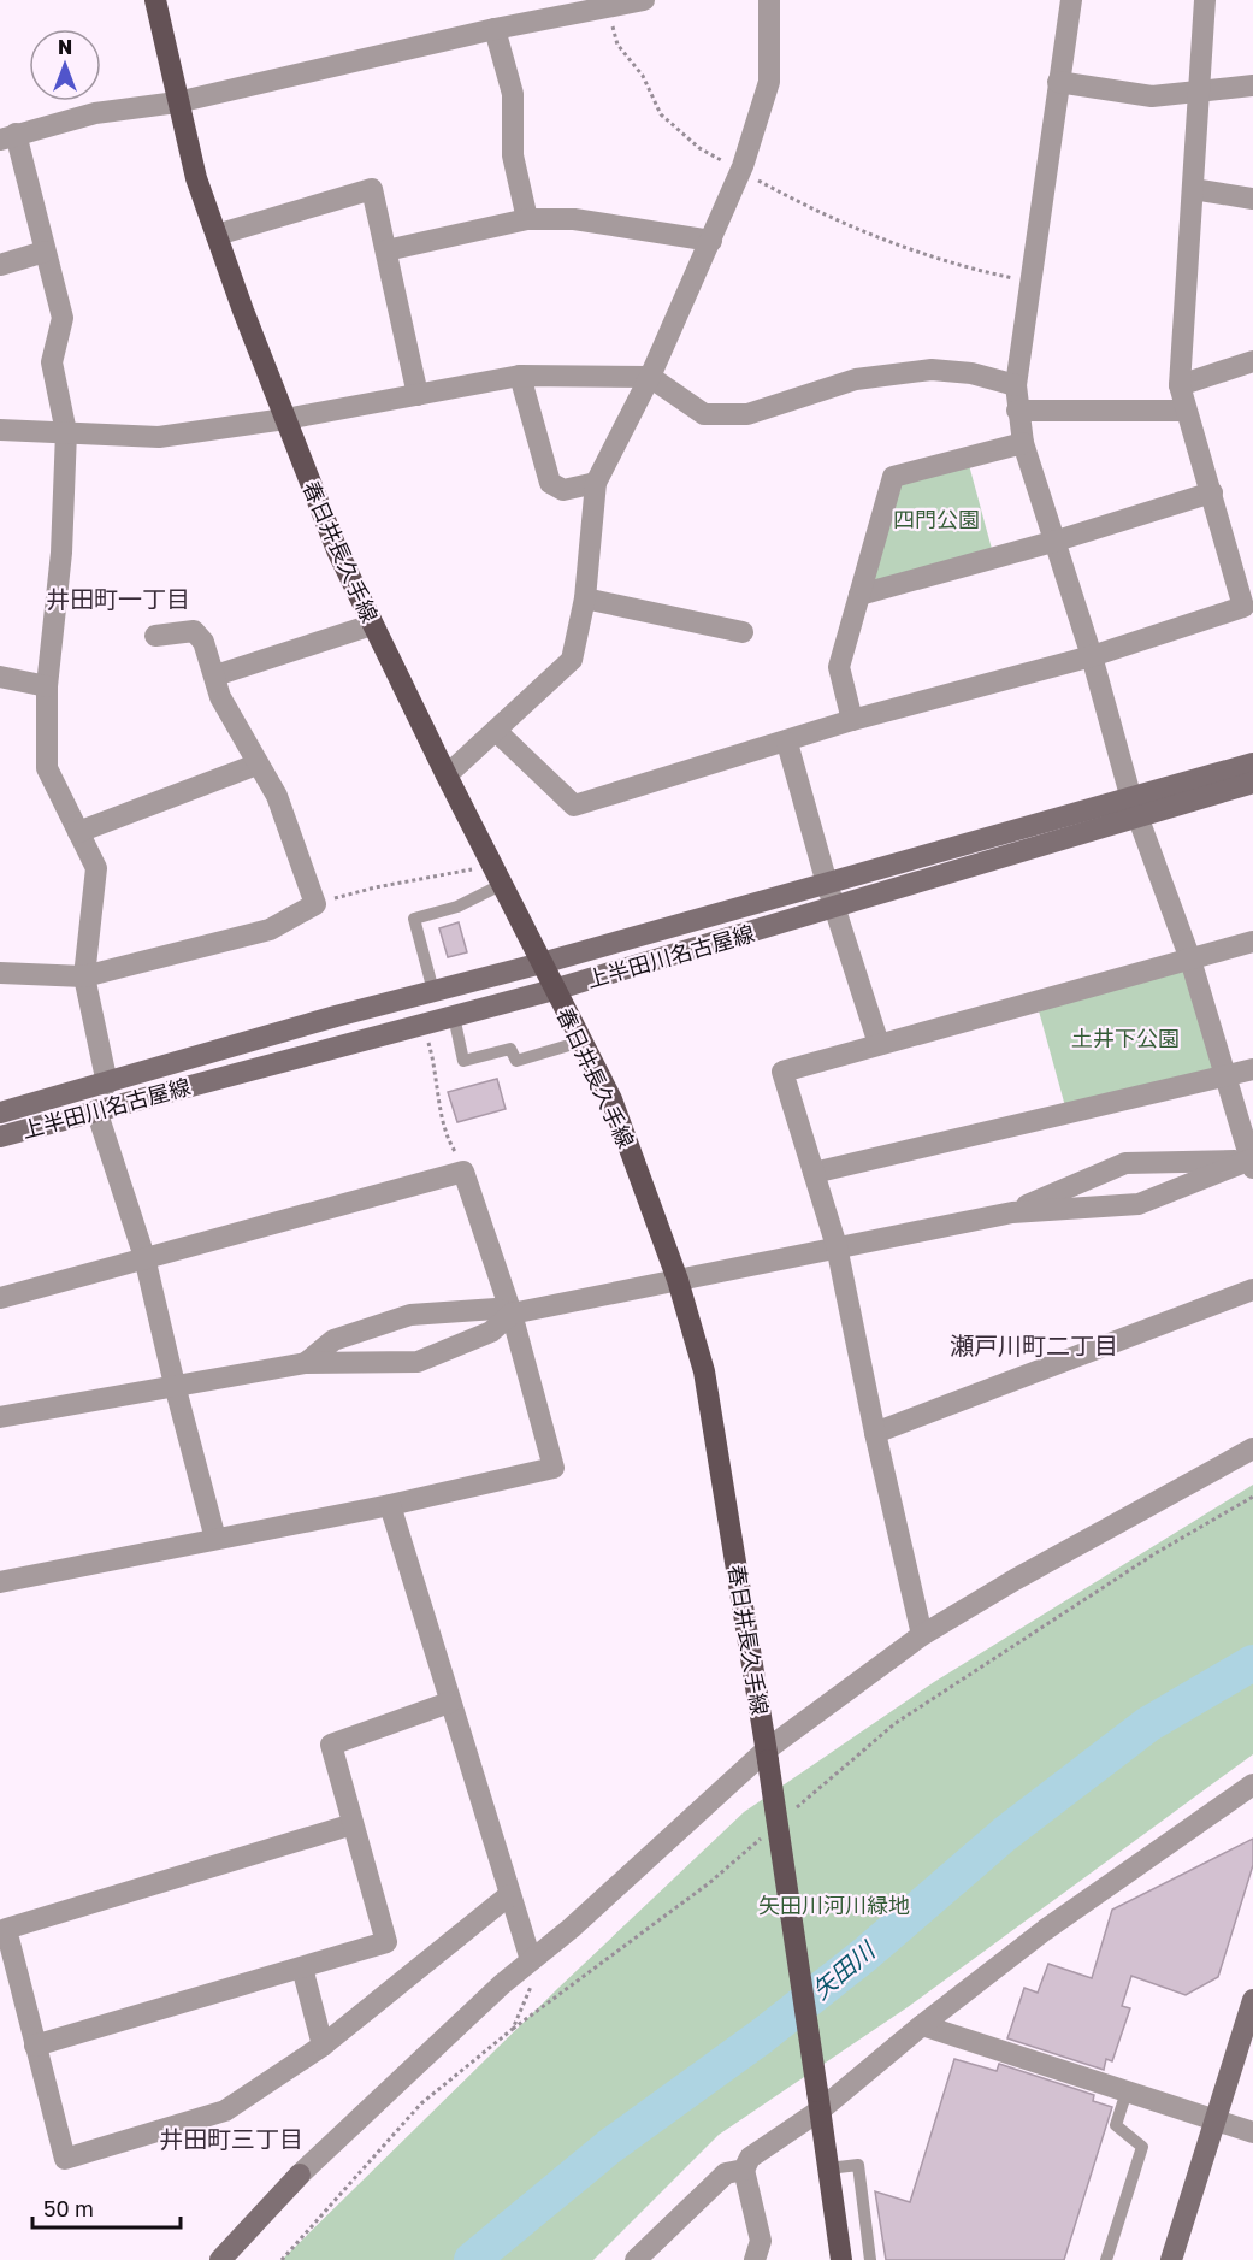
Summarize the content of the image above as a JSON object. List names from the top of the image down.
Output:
{
  "streets": {
    "main road": ["春日井長久手線", "上半田川名古屋線"]
  },
  "crossings": [
    ["春日井長久手線", "上半田川名古屋線"]
  ],
  "districts": ["井田町一丁目", "瀬戸川町二丁目", "井田町三丁目"],
  "water": ["矢田川"],
  "parks": ["四門公園", "土井下公園", "矢田川河川緑地"],
  "scale_bar": "50 m",
  "north": "top"
}
